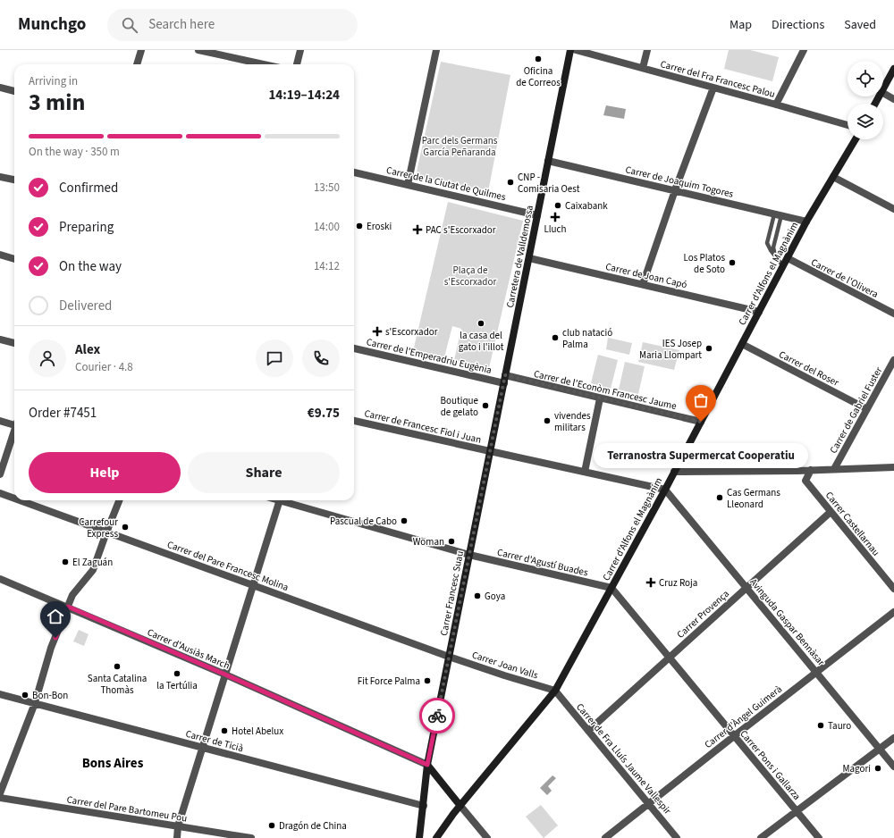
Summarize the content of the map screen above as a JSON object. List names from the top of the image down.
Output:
{
  "streets": {
    "main road": ["Carretera de Valldemossa", "Carrer d'Alfons el Magnànim", "Carrer Francesc Suau"],
    "street": [
      "Carrer del Fra Francesc Palou",
      "Carrer de Joaquim Togores",
      "Carrer de la Ciutat de Quilmes",
      "Carrer de Joan Capó",
      "Carrer de l'Olivera",
      "Carrer de l'Emperadriu Eugènia",
      "Carrer del Roser",
      "Carrer de l'Econòm Francesc Jaume",
      "Carrer de Gabriel Fuster",
      "Carrer de Francesc Fiol i Juan",
      "Carrer Castellarnau",
      "Carrer d'Agustí Buades",
      "Carrer del Pare Francesc Molina",
      "Carrer Provença",
      "Avinguda Gaspar Bennàsar",
      "Carrer d'Ausiàs March",
      "Carrer Joan Valls",
      "Carrer d'Àngel Guimerà",
      "Carrer de Ticià",
      "Carrer de Fra Lluís Jaume Vallespir",
      "Carrer Pons i Gallarza",
      "Carrer del Pare Bartomeu Pou"
    ]
  },
  "crossings": [
    ["Carrer de Joaquim Togores", "Carretera de Valldemossa"],
    ["Carrer de Joaquim Togores", "Carrer d'Alfons el Magnànim"],
    ["Carrer de la Ciutat de Quilmes", "Carretera de Valldemossa"],
    ["Carretera de Valldemossa", "Carrer de Joan Capó"],
    ["Carretera de Valldemossa", "Carrer de l'Emperadriu Eugènia"],
    ["Carretera de Valldemossa", "Carrer de l'Econòm Francesc Jaume"],
    ["Carretera de Valldemossa", "Carrer Francesc Suau"],
    ["Carrer d'Alfons el Magnànim", "Carrer de Joan Capó"],
    ["Carrer d'Alfons el Magnànim", "Carrer de l'Olivera"],
    ["Carrer d'Alfons el Magnànim", "Carrer del Roser"],
    ["Carrer d'Alfons el Magnànim", "Carrer de l'Econòm Francesc Jaume"],
    ["Carrer d'Alfons el Magnànim", "Carrer de Francesc Fiol i Juan"],
    ["Carrer d'Alfons el Magnànim", "Carrer d'Agustí Buades"],
    ["Carrer d'Alfons el Magnànim", "Avinguda Gaspar Bennàsar"],
    ["Carrer d'Alfons el Magnànim", "Carrer Joan Valls"],
    ["Carrer d'Alfons el Magnànim", "Carrer de Fra Lluís Jaume Vallespir"],
    ["Carrer d'Alfons el Magnànim", "Carrer Pons i Gallarza"],
    ["Carrer de l'Emperadriu Eugènia", "Carrer de l'Econòm Francesc Jaume"],
    ["Carrer de l'Emperadriu Eugènia", "Carrer Francesc Suau"],
    ["Carrer del Roser", "Carrer de Gabriel Fuster"],
    ["Carrer de l'Econòm Francesc Jaume", "Carrer Francesc Suau"],
    ["Carrer de Francesc Fiol i Juan", "Carrer Francesc Suau"],
    ["Carrer de Francesc Fiol i Juan", "Avinguda Gaspar Bennàsar"],
    ["Carrer Castellarnau", "Carrer Provença"],
    ["Carrer d'Agustí Buades", "Carrer Francesc Suau"],
    ["Carrer d'Agustí Buades", "Carrer Pons i Gallarza"],
    ["Carrer del Pare Francesc Molina", "Carrer Francesc Suau"],
    ["Carrer del Pare Francesc Molina", "Carrer Joan Valls"],
    ["Carrer Francesc Suau", "Carrer d'Ausiàs March"],
    ["Carrer Francesc Suau", "Carrer Joan Valls"],
    ["Carrer Francesc Suau", "Carrer de Ticià"],
    ["Carrer Provença", "Avinguda Gaspar Bennàsar"],
    ["Carrer Provença", "Carrer de Fra Lluís Jaume Vallespir"],
    ["Carrer Provença", "Carrer Pons i Gallarza"],
    ["Avinguda Gaspar Bennàsar", "Carrer d'Àngel Guimerà"],
    ["Carrer Joan Valls", "Carrer de Fra Lluís Jaume Vallespir"],
    ["Carrer d'Àngel Guimerà", "Carrer de Fra Lluís Jaume Vallespir"],
    ["Carrer d'Àngel Guimerà", "Carrer Pons i Gallarza"]
  ],
  "districts": ["Bons Aires"],
  "parks": ["Parc dels Germans García Peñaranda", "Plaça de s'Escorxador"],
  "places": {
    "other": [
      "Oficina de Correos",
      "CNP - Comisaria Oest",
      "Caixabank",
      "Eroski",
      "Los Platos de Soto",
      "la casa del gato i l'illot",
      "club natació Palma",
      "IES Josep Maria Llompart",
      "Boutique de gelato",
      "vivendes militars",
      "Terranostra Supermercat Cooperatiu",
      "Cas Germans Lleonard",
      "Pascual de Cabo",
      "Carrefour Express",
      "Woman",
      "El Zaguán",
      "Goya",
      "Santa Catalina Thomàs",
      "la Tertúlia",
      "Fit Force Palma",
      "Bon-Bon",
      "Tauro",
      "Hotel Abelux",
      "Magori",
      "Dragón de China"
    ],
    "health": [
      "Lluch",
      "PAC s'Escorxador",
      "s'Escorxador",
      "Cruz Roja"
    ]
  },
  "page": {
    "header": "Munchgo",
    "search": "Search here",
    "nav": ["Map", "Directions", "Saved"],
    "heading": ["3 min", "Arriving in", "14:19–14:24"],
    "panel": [
      "Alex",
      "Courier · 4.8",
      "Order #7451",
      "€9.75"
    ],
    "bar": "On the way · 350 m",
    "list": [
      ["Confirmed", "13:50"],
      ["Preparing", "14:00"],
      ["On the way", "14:12"],
      "Delivered"
    ],
    "bubble": "Terranostra Supermercat Cooperatiu",
    "buttons": ["Help", "Share"]
  }
}
